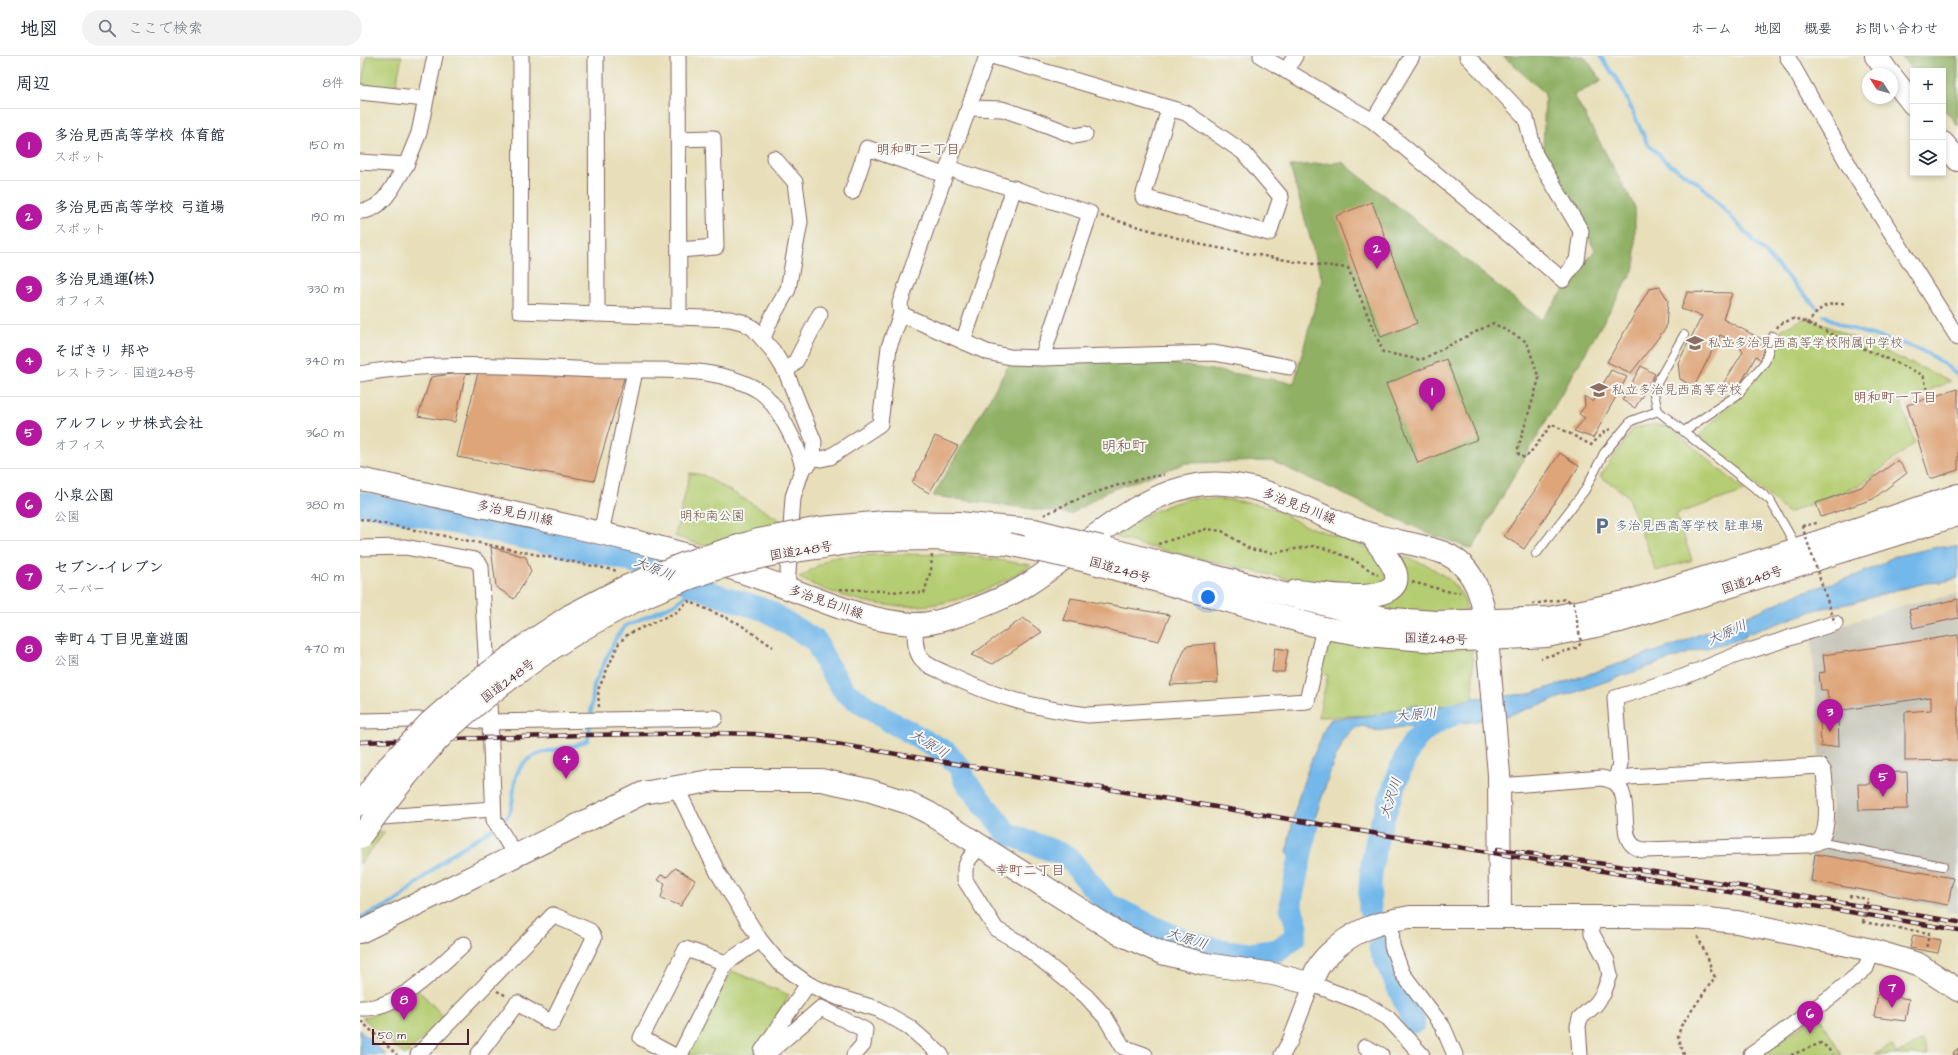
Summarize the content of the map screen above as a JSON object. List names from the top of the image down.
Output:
{
  "streets": {
    "main road": ["多治見白川線", "国道248号"]
  },
  "crossings": [
    ["多治見白川線", "国道248号"]
  ],
  "districts": [
    "明和町二丁目",
    "明和町一丁目",
    "明和町",
    "幸町二丁目"
  ],
  "water": ["大原川", "大沢川"],
  "parks": ["明和南公園"],
  "places": {
    "school or university": ["私立多治見西高等学校附属中学校", "私立多治見西高等学校"],
    "parking": ["多治見西高等学校 駐車場"]
  },
  "scale_bar": "50 m",
  "north": "top left",
  "page": {
    "header": "地図",
    "search": "ここで検索",
    "nav": [
      "ホーム",
      "地図",
      "概要",
      "お問い合わせ"
    ],
    "heading": ["周辺", "8件"],
    "map_buttons": ["+", "−"],
    "list": [
      {
        "mark": "1",
        "name": "多治見西高等学校 体育館",
        "note": "スポット",
        "value": "150 m"
      },
      {
        "mark": "2",
        "name": "多治見西高等学校 弓道場",
        "note": "スポット",
        "value": "190 m"
      },
      {
        "mark": "3",
        "name": "多治見通運(株)",
        "note": "オフィス",
        "value": "330 m"
      },
      {
        "mark": "4",
        "name": "そばきり 邦や",
        "note": "レストラン · 国道248号",
        "value": "340 m"
      },
      {
        "mark": "5",
        "name": "アルフレッサ株式会社",
        "note": "オフィス",
        "value": "360 m"
      },
      {
        "mark": "6",
        "name": "小泉公園",
        "note": "公園",
        "value": "380 m"
      },
      {
        "mark": "7",
        "name": "セブン-イレブン",
        "note": "スーパー",
        "value": "410 m"
      },
      {
        "mark": "8",
        "name": "幸町４丁目児童遊園",
        "note": "公園",
        "value": "470 m"
      }
    ],
    "pins": [
      "2",
      "1",
      "3",
      "4",
      "5",
      "7",
      "8",
      "6"
    ],
    "scale": "50 m"
  }
}
